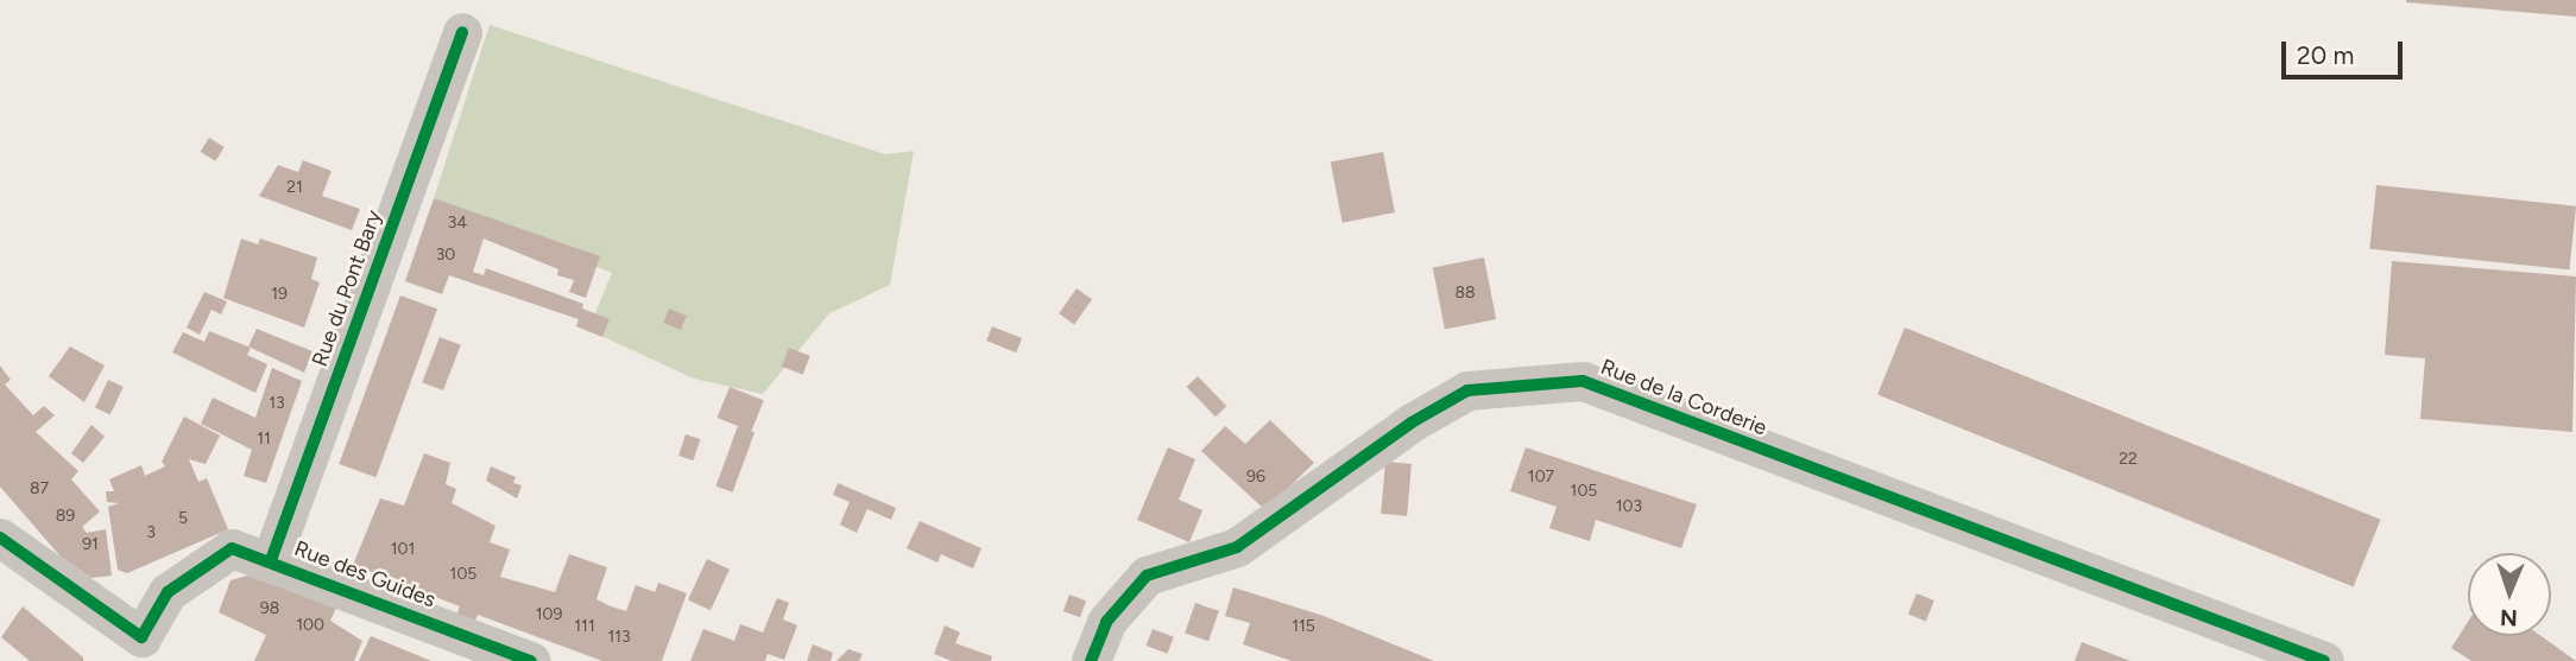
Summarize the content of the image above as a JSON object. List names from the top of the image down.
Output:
{
  "streets": {
    "street": ["Rue du Pont Bary", "Rue de la Corderie", "Rue des Guides"]
  },
  "crossings": [
    ["Rue du Pont Bary", "Rue des Guides"]
  ],
  "house_numbers": [
    "21",
    "34",
    "30",
    "88",
    "19",
    "13",
    "11",
    "22",
    "96",
    "107",
    "87",
    "105",
    "103",
    "89",
    "5",
    "3",
    "91",
    "101",
    "105",
    "98",
    "109",
    "100",
    "111",
    "115",
    "113"
  ],
  "scale_bar": "20 m",
  "north": "bottom"
}
